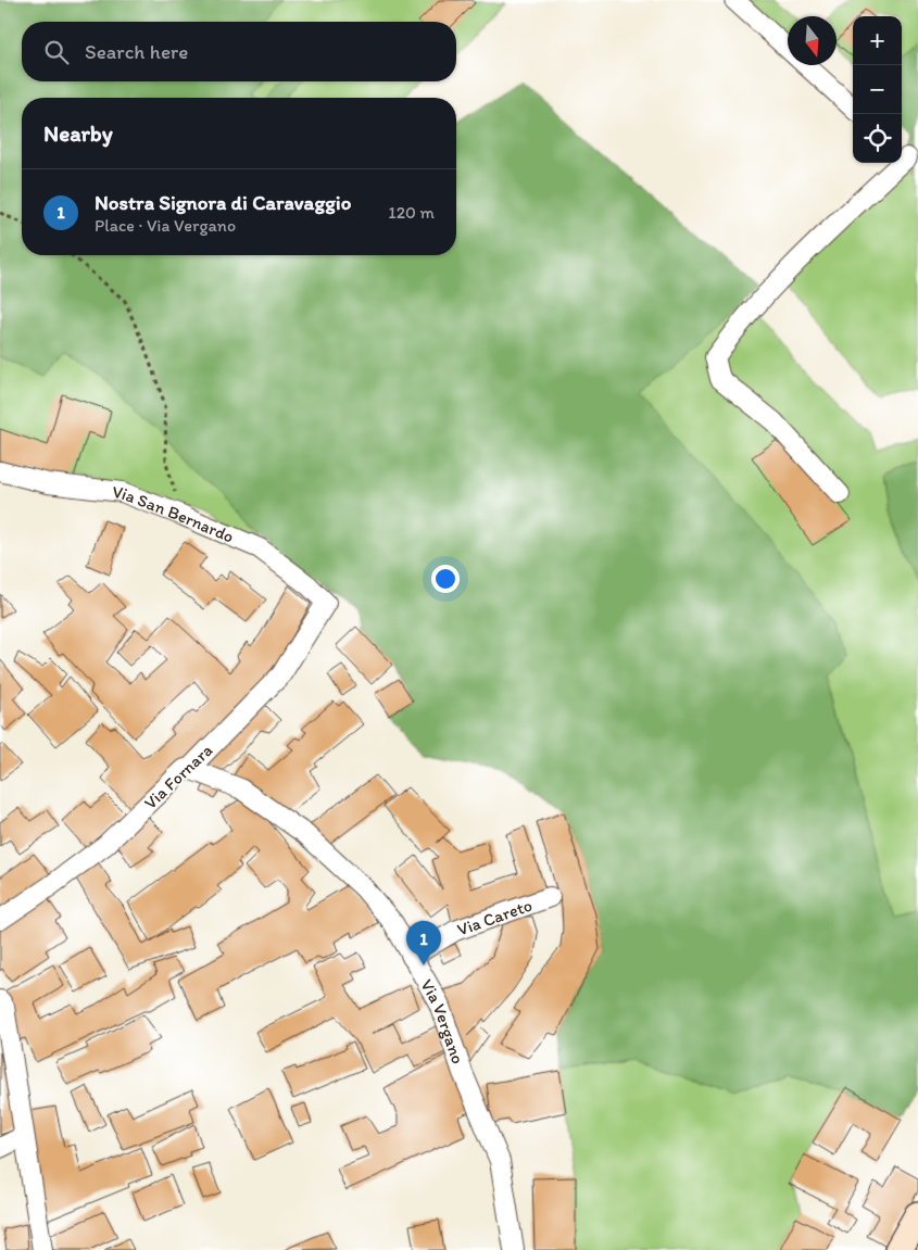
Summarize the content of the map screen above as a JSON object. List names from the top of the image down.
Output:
{
  "streets": {
    "street": [
      "Via San Bernardo",
      "Via Fornara",
      "Via Careto",
      "Via Vergano"
    ]
  },
  "crossings": [
    ["Via San Bernardo", "Via Fornara"],
    ["Via Fornara", "Via Vergano"],
    ["Via Careto", "Via Vergano"]
  ],
  "north": "bottom",
  "page": {
    "map_buttons": ["+", "−"],
    "search": "Search here",
    "heading": "Nearby",
    "list": [
      {
        "mark": "1",
        "name": "Nostra Signora di Caravaggio",
        "note": "Place · Via Vergano",
        "value": "120 m"
      }
    ],
    "pins": "1"
  }
}
